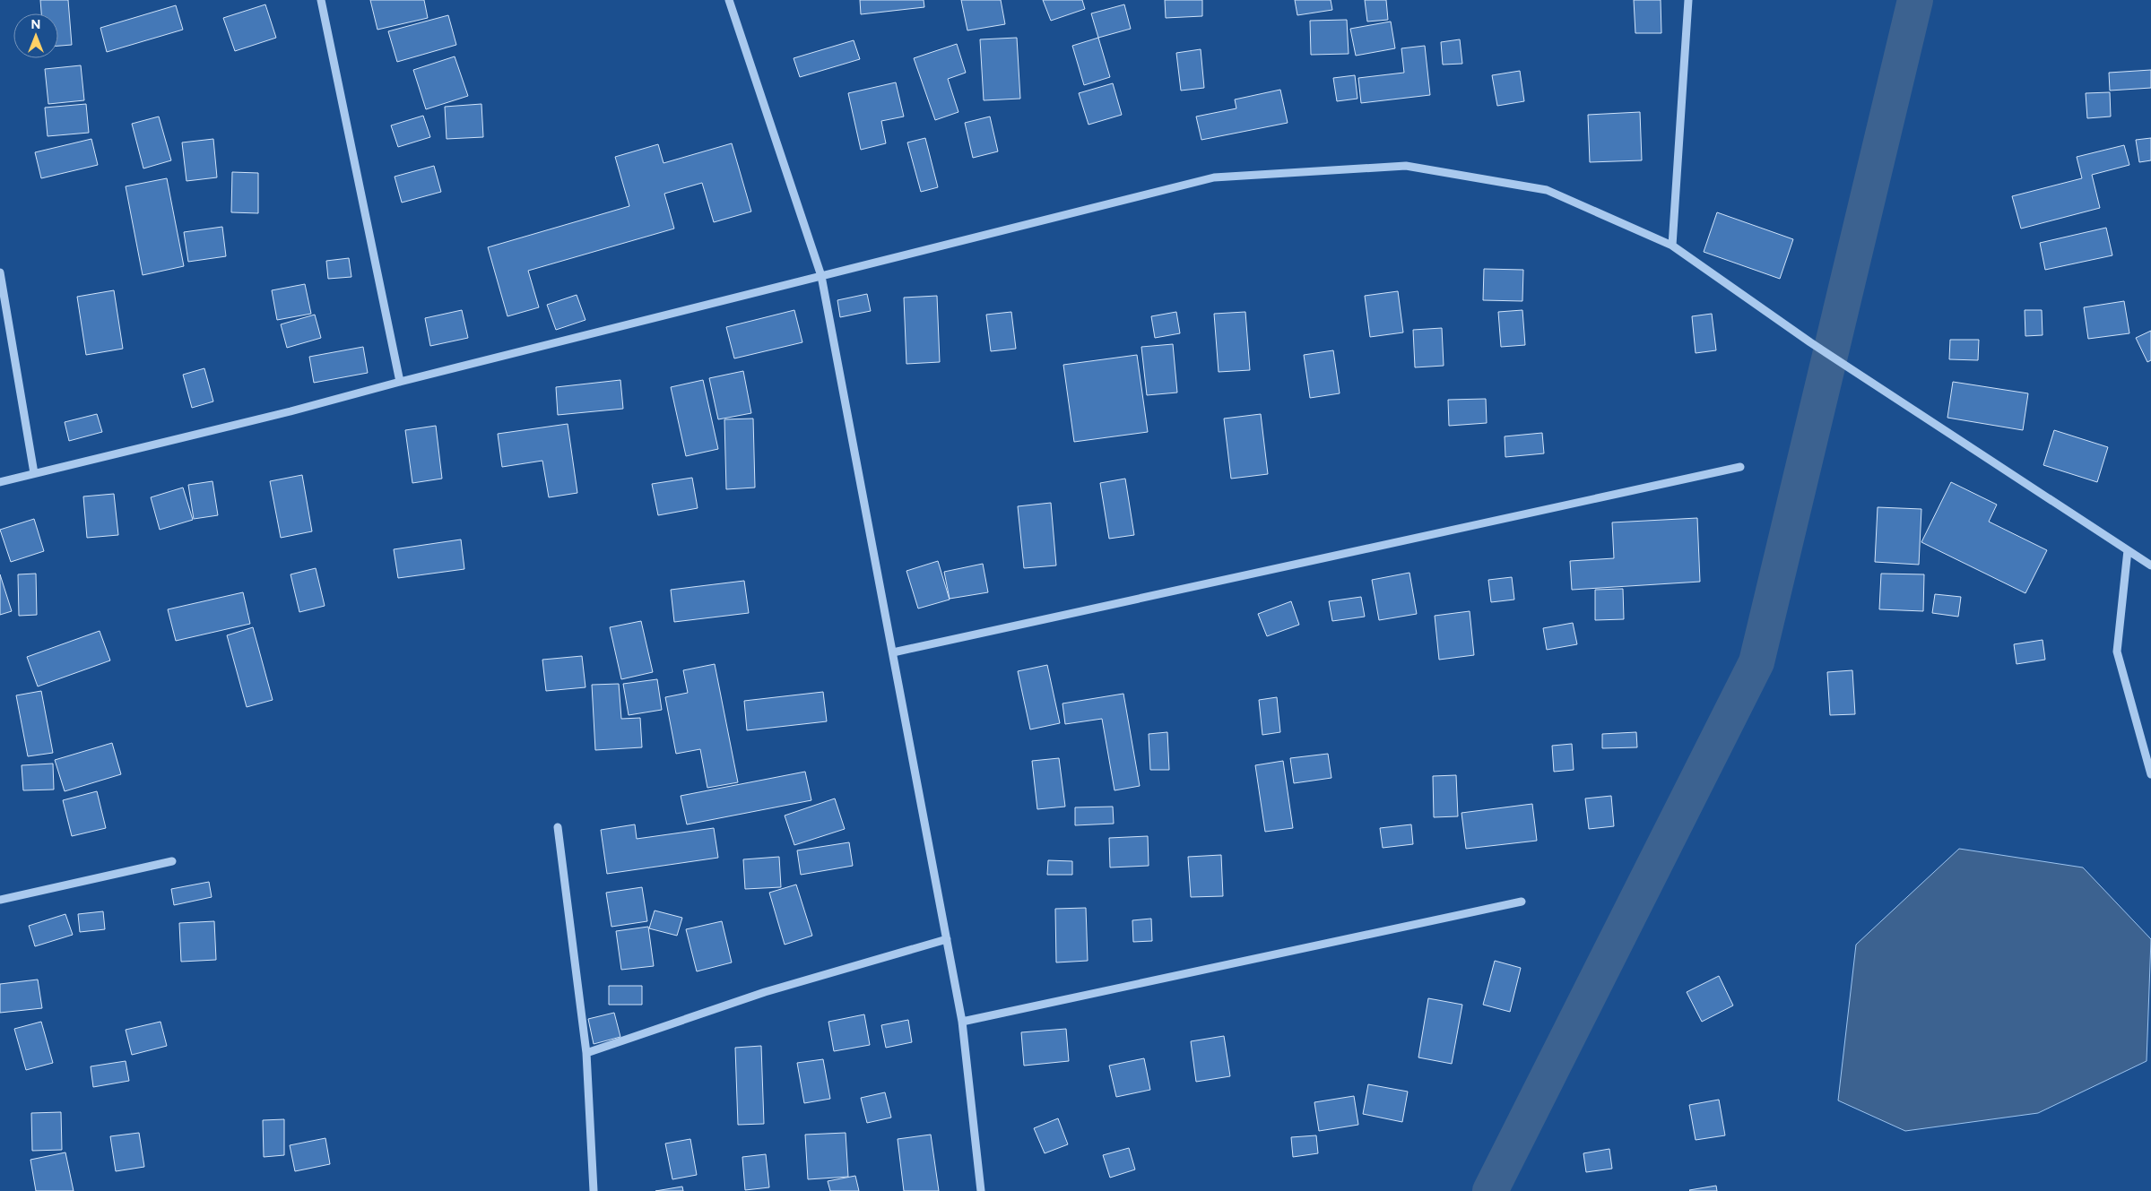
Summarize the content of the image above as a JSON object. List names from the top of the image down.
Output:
{
  "north": "top"
}
